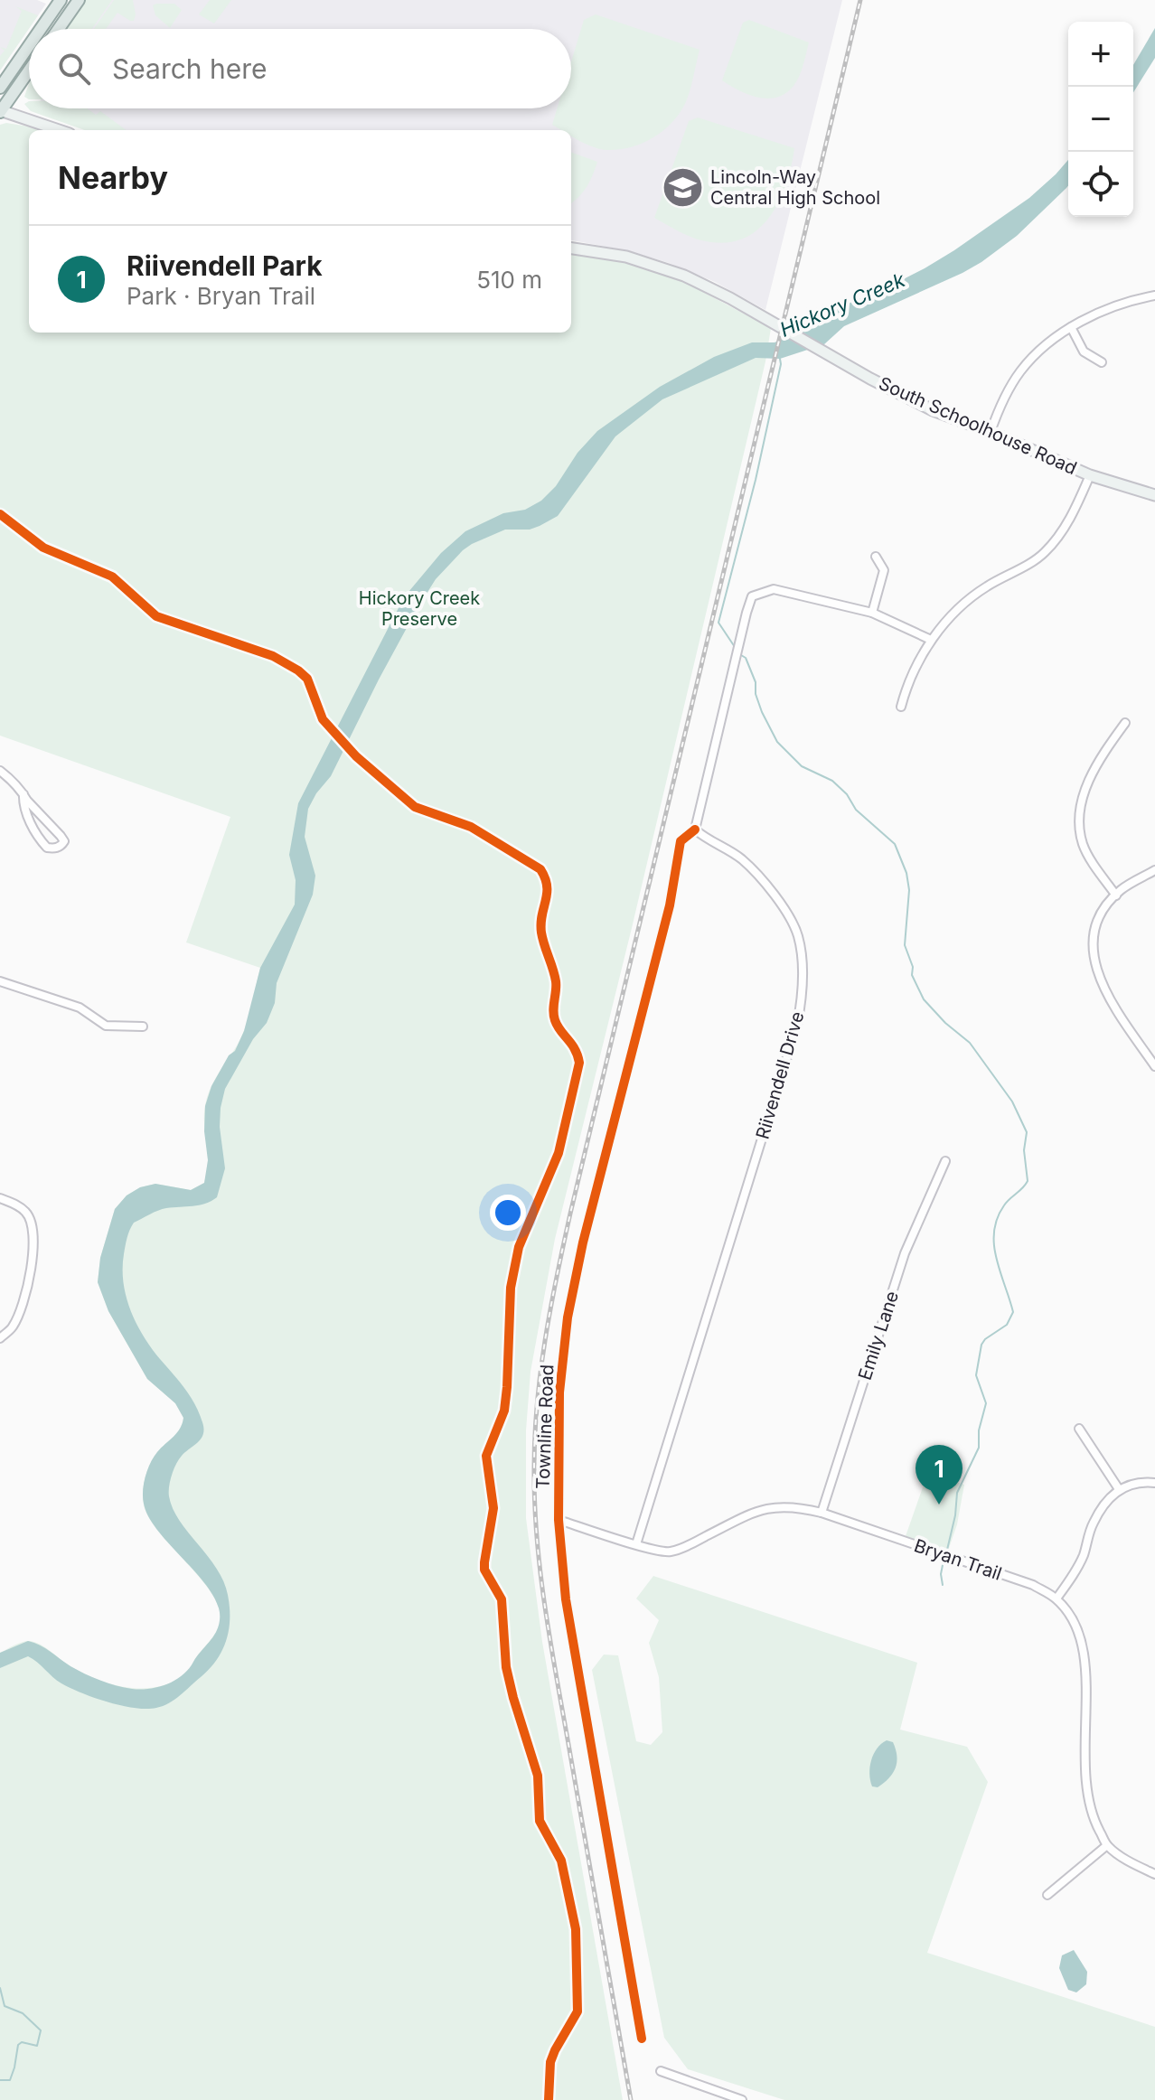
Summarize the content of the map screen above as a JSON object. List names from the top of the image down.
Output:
{
  "streets": {
    "street": [
      "South Schoolhouse Road",
      "Riivendell Drive",
      "Emily Lane",
      "Townline Road",
      "Bryan Trail"
    ]
  },
  "crossings": [
    ["Riivendell Drive", "Townline Road"],
    ["Riivendell Drive", "Bryan Trail"],
    ["Emily Lane", "Bryan Trail"],
    ["Townline Road", "Bryan Trail"]
  ],
  "water": ["Hickory Creek"],
  "parks": ["Hickory Creek Preserve"],
  "places": {
    "school or university": ["Lincoln-Way Central High School"]
  },
  "page": {
    "map_buttons": ["+", "−"],
    "search": "Search here",
    "heading": "Nearby",
    "list": [
      {
        "mark": "1",
        "name": "Riivendell Park",
        "note": "Park · Bryan Trail",
        "value": "510 m"
      }
    ],
    "pins": "1"
  }
}
